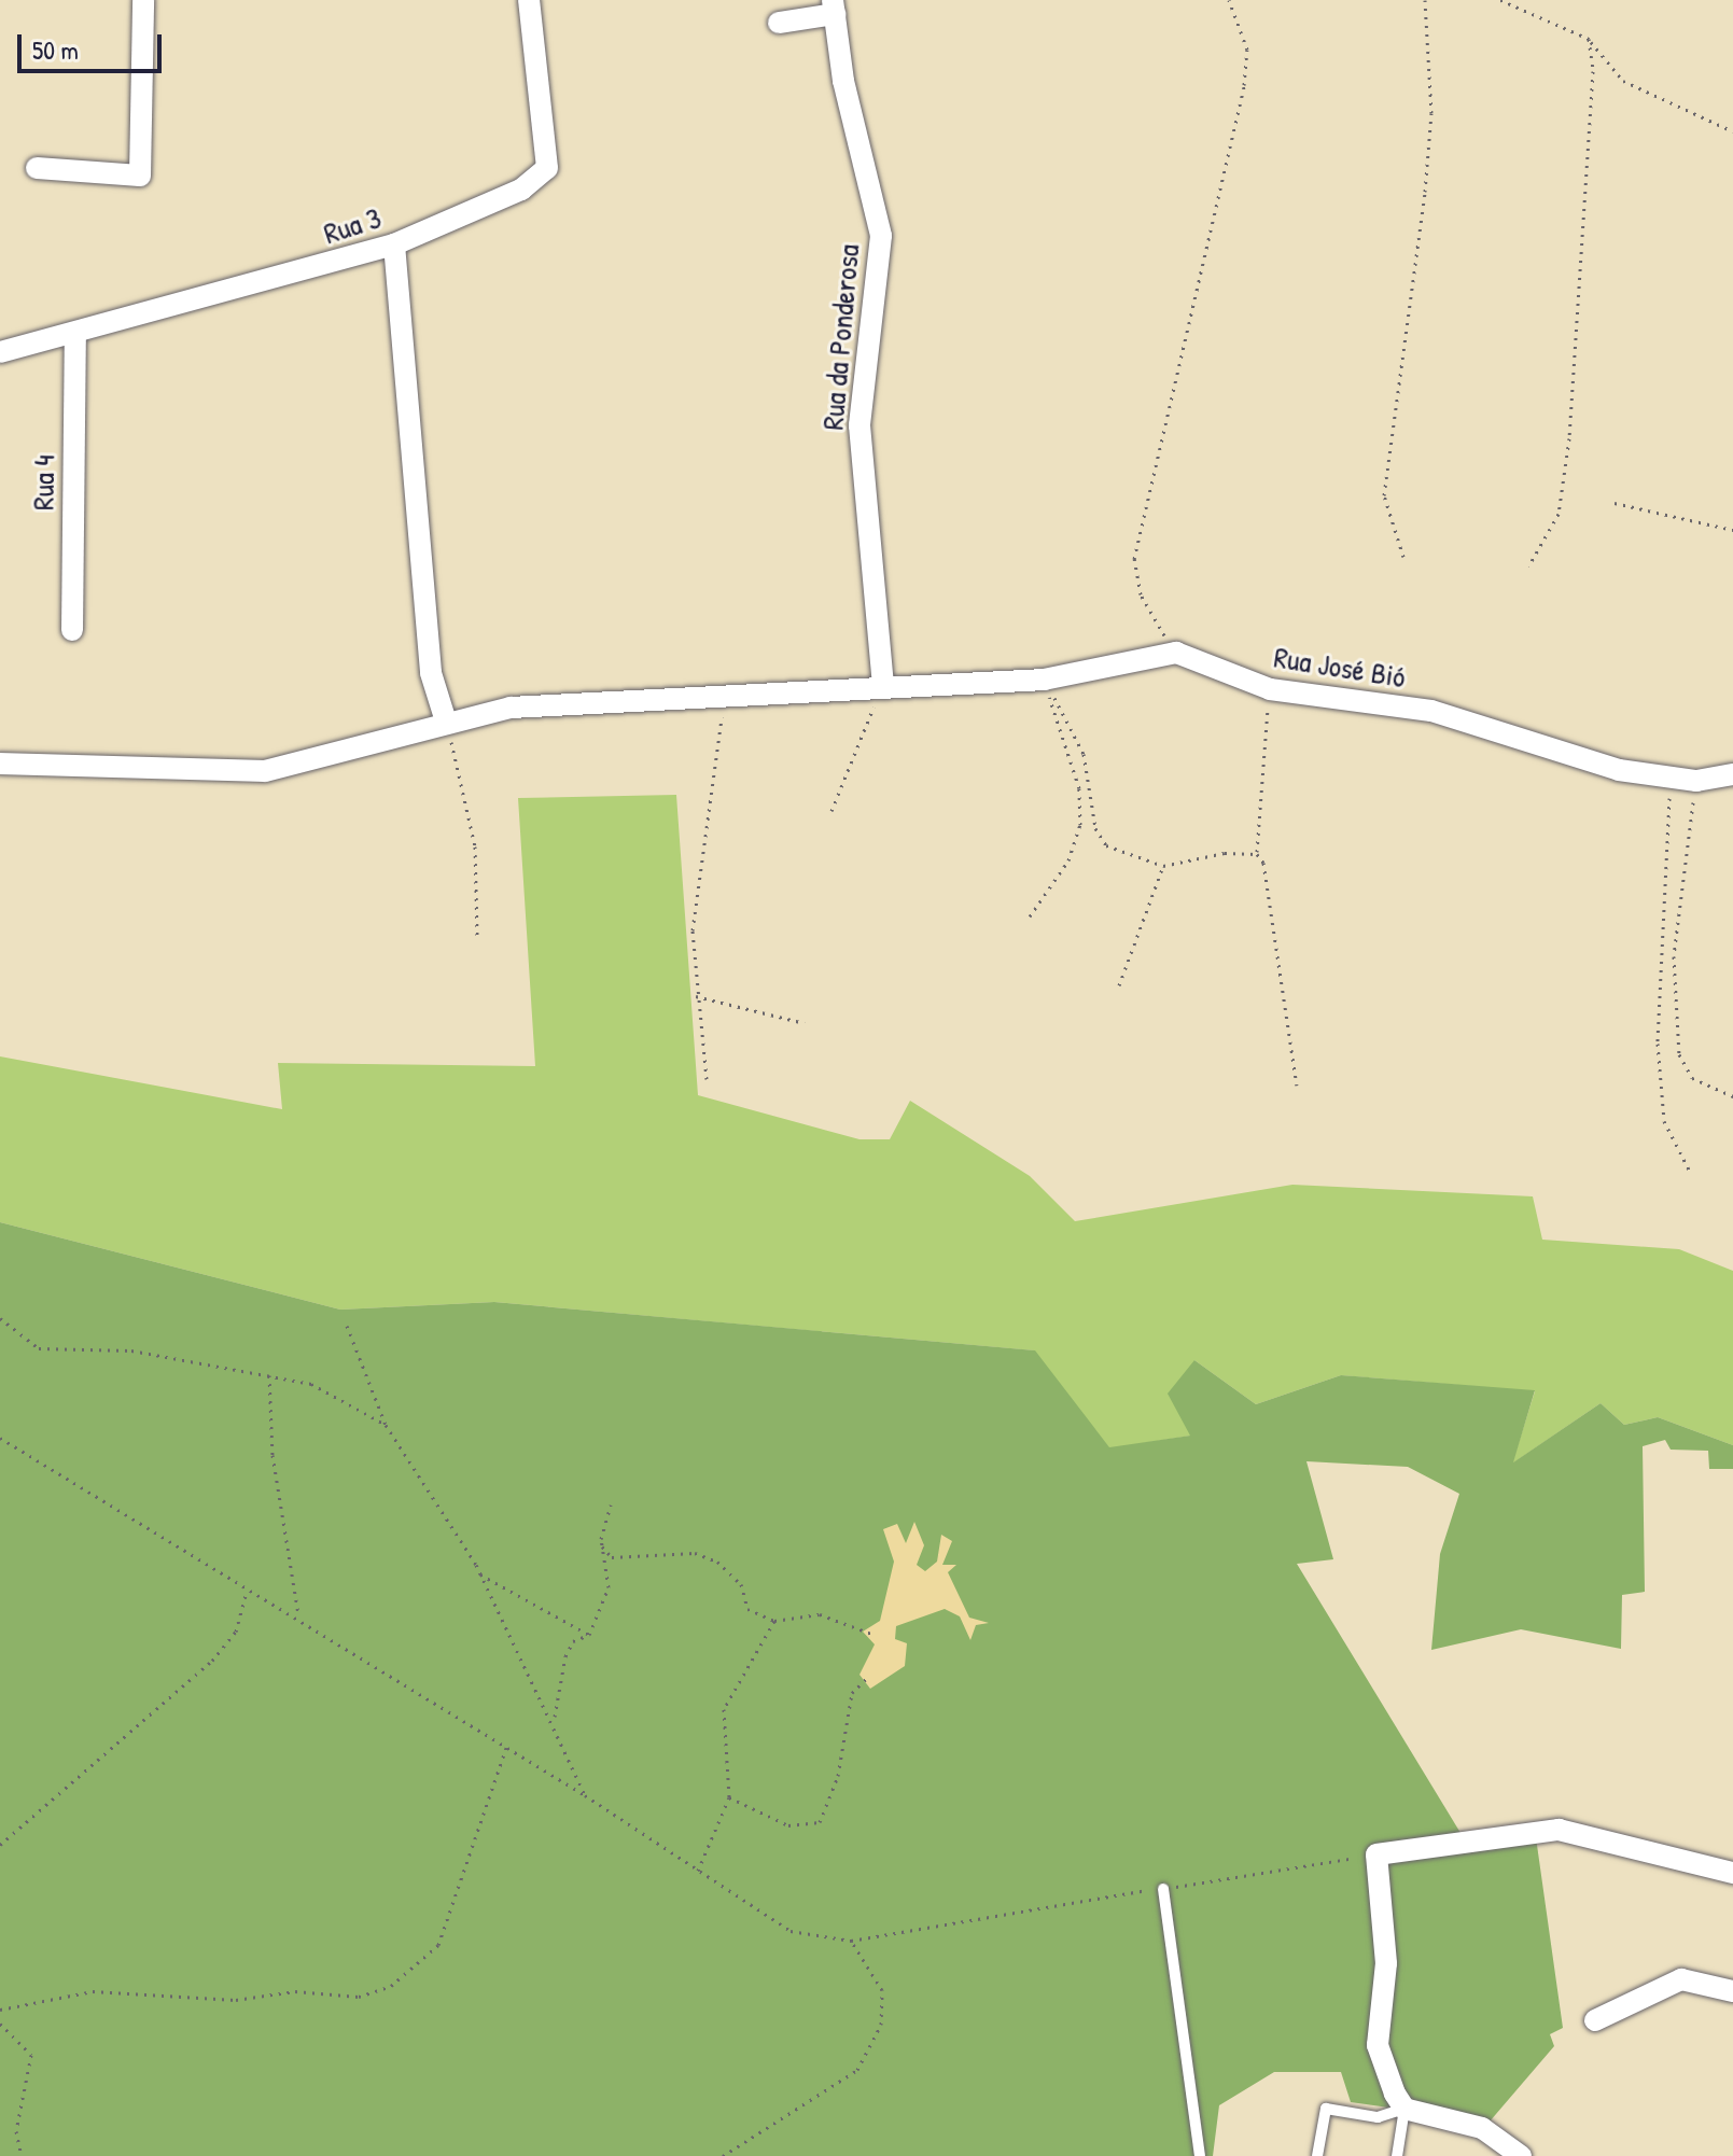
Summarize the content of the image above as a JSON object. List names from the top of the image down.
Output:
{
  "streets": {
    "street": [
      "Rua 3",
      "Rua da Ponderosa",
      "Rua 4",
      "Rua José Bió"
    ]
  },
  "crossings": [
    ["Rua 3", "Rua 4"]
  ],
  "scale_bar": "50 m"
}
